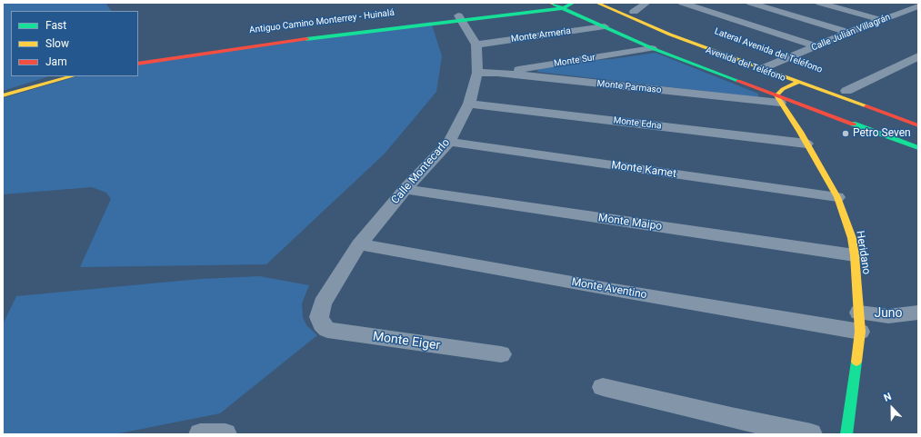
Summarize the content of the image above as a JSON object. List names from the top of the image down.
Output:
{
  "streets": {
    "street": [
      "Antiguo Camino Monterrey - Huinalá",
      "Calle Julián Villagrán",
      "Monte Armeria",
      "Lateral Avenida del Teléfono",
      "Monte Sur",
      "Avenida del Teléfono",
      "Monte Parmaso",
      "Monte Edna",
      "Monte Kamet",
      "Calle Montecarlo",
      "Monte Maipo",
      "Heridano",
      "Monte Aventino",
      "Juno",
      "Monte Eiger"
    ]
  },
  "crossings": [
    ["Antiguo Camino Monterrey - Huinalá", "Calle Montecarlo"],
    ["Calle Julián Villagrán", "Lateral Avenida del Teléfono"],
    ["Calle Julián Villagrán", "Avenida del Teléfono"],
    ["Monte Armeria", "Calle Montecarlo"],
    ["Monte Sur", "Monte Parmaso"],
    ["Monte Parmaso", "Calle Montecarlo"],
    ["Monte Parmaso", "Heridano"],
    ["Monte Edna", "Calle Montecarlo"],
    ["Monte Edna", "Heridano"],
    ["Monte Kamet", "Calle Montecarlo"],
    ["Monte Kamet", "Heridano"],
    ["Calle Montecarlo", "Monte Maipo"],
    ["Calle Montecarlo", "Monte Aventino"],
    ["Calle Montecarlo", "Monte Eiger"],
    ["Monte Maipo", "Heridano"],
    ["Heridano", "Monte Aventino"],
    ["Heridano", "Juno"],
    ["Monte Aventino", "Juno"]
  ],
  "places": ["Petro Seven"],
  "legend": ["Fast", "Slow", "Jam"],
  "north": "top"
}
